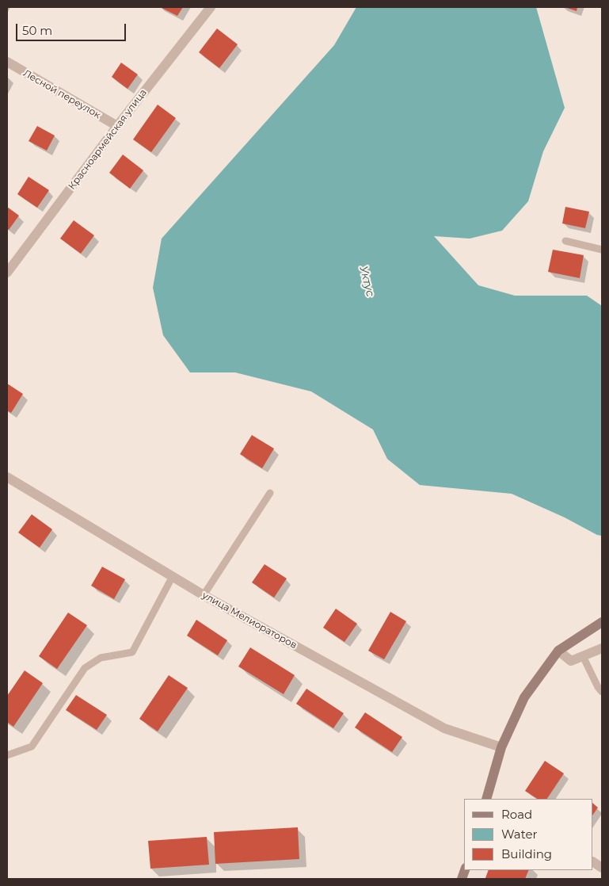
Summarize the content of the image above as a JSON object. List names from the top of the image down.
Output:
{
  "streets": {
    "street": ["Лесной переулок", "Красноармейская улица", "улица Мелиораторов"]
  },
  "crossings": [
    ["Лесной переулок", "Красноармейская улица"]
  ],
  "water": ["Уктус"],
  "legend": ["Road", "Water", "Building"],
  "scale_bar": "50 m"
}
